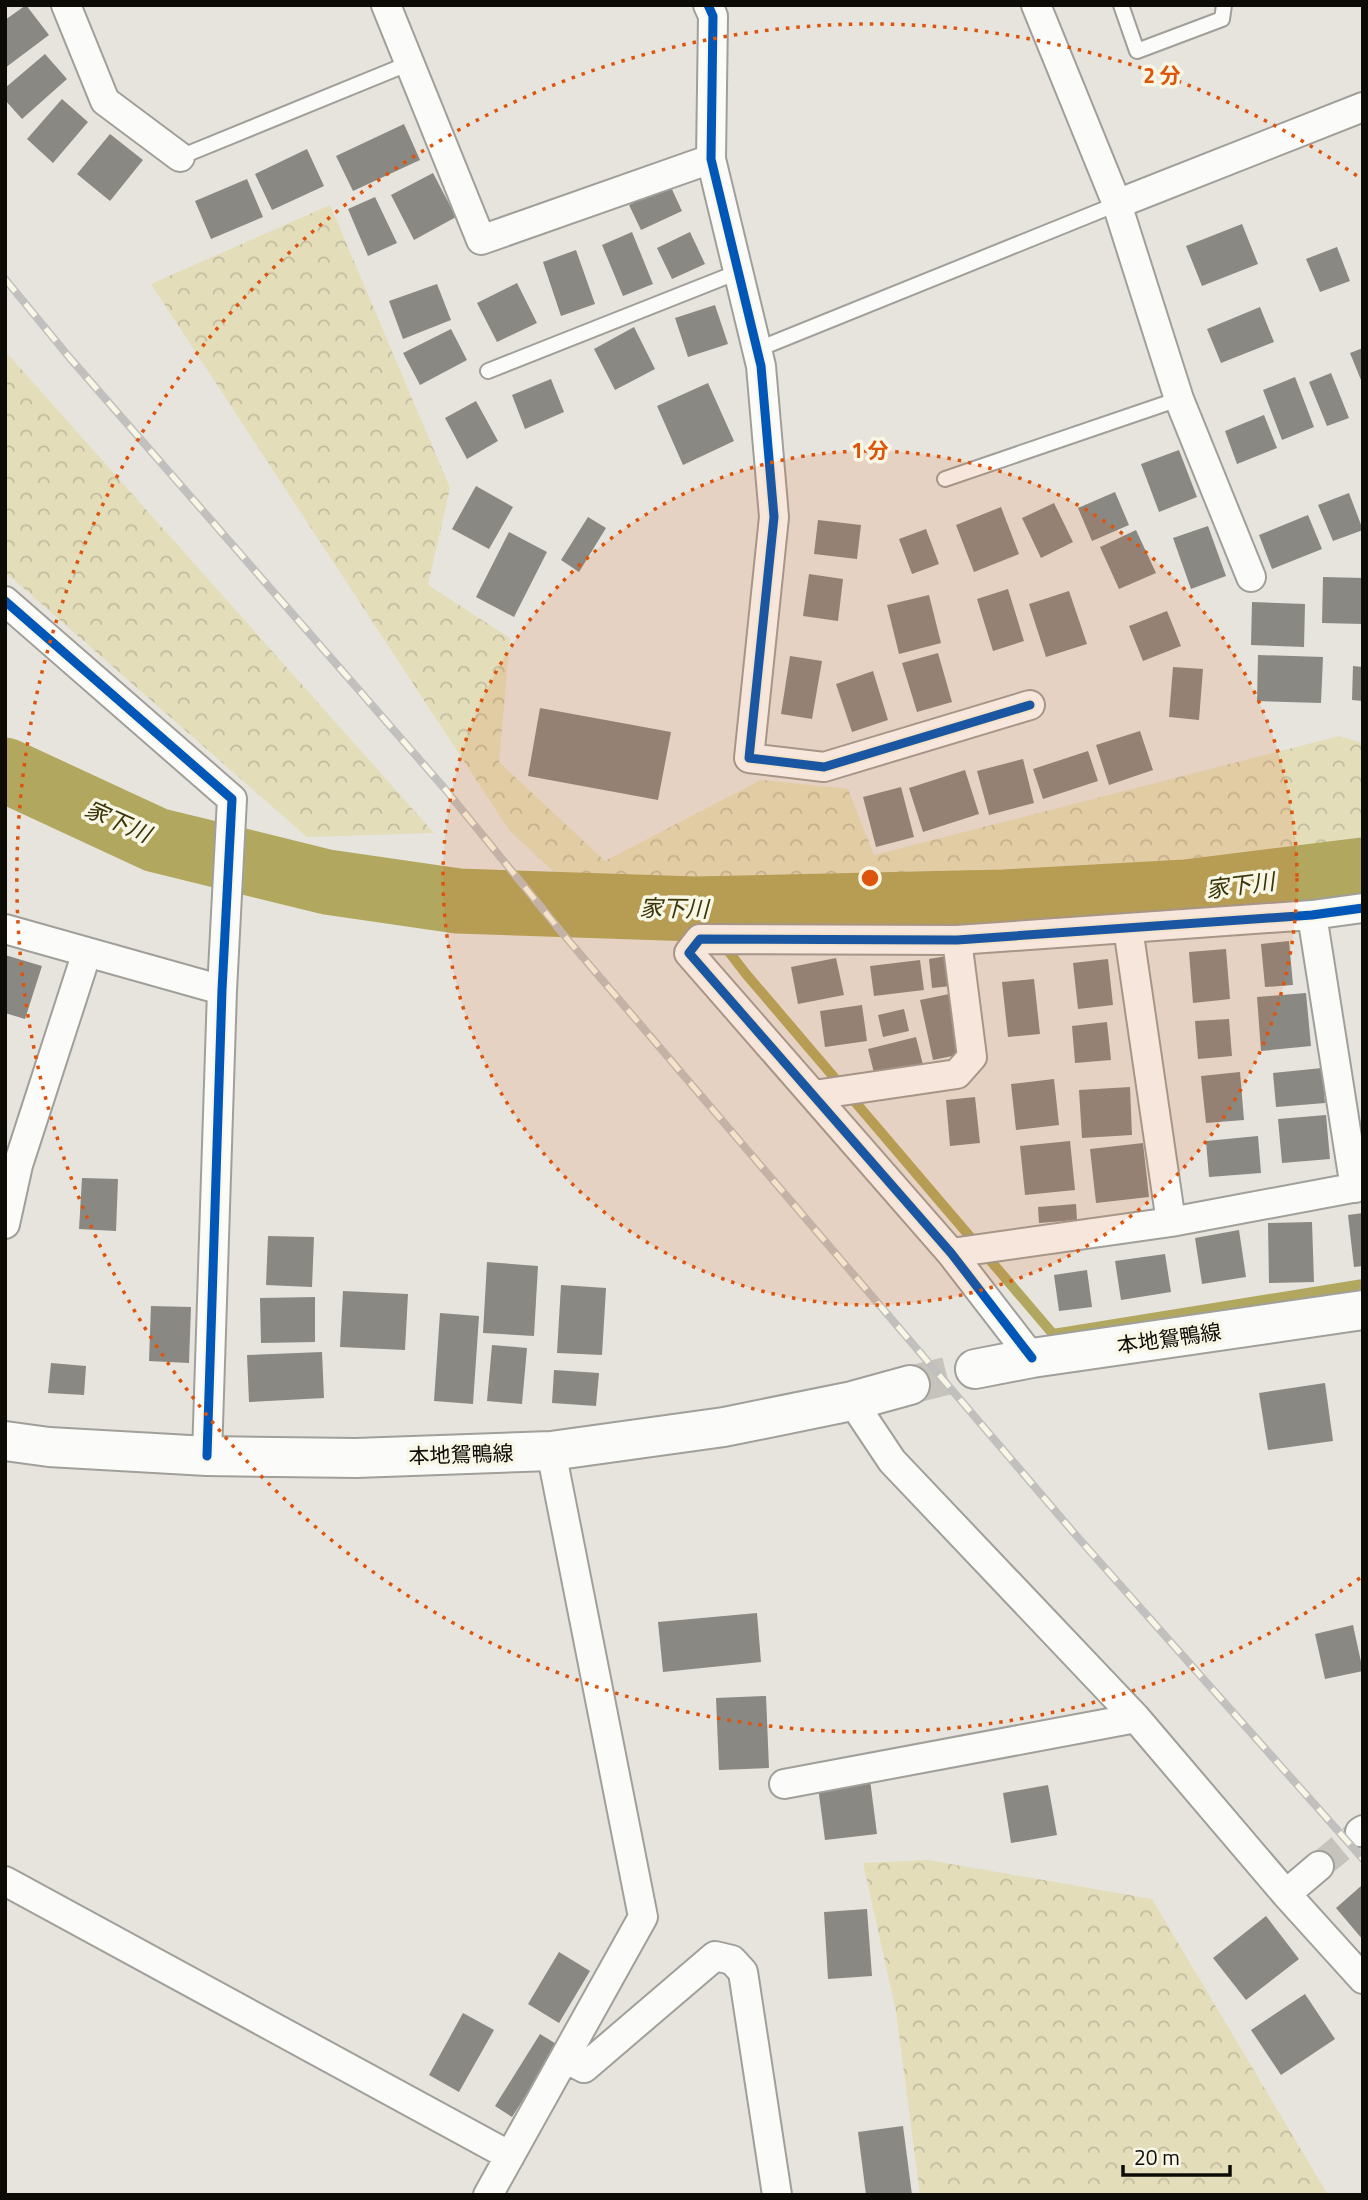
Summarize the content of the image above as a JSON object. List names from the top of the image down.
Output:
{
  "streets": {
    "main road": ["本地鴛鴨線"]
  },
  "water": ["家下川"],
  "scale_bar": "20 m",
  "rings": ["2 分", "1 分"]
}
